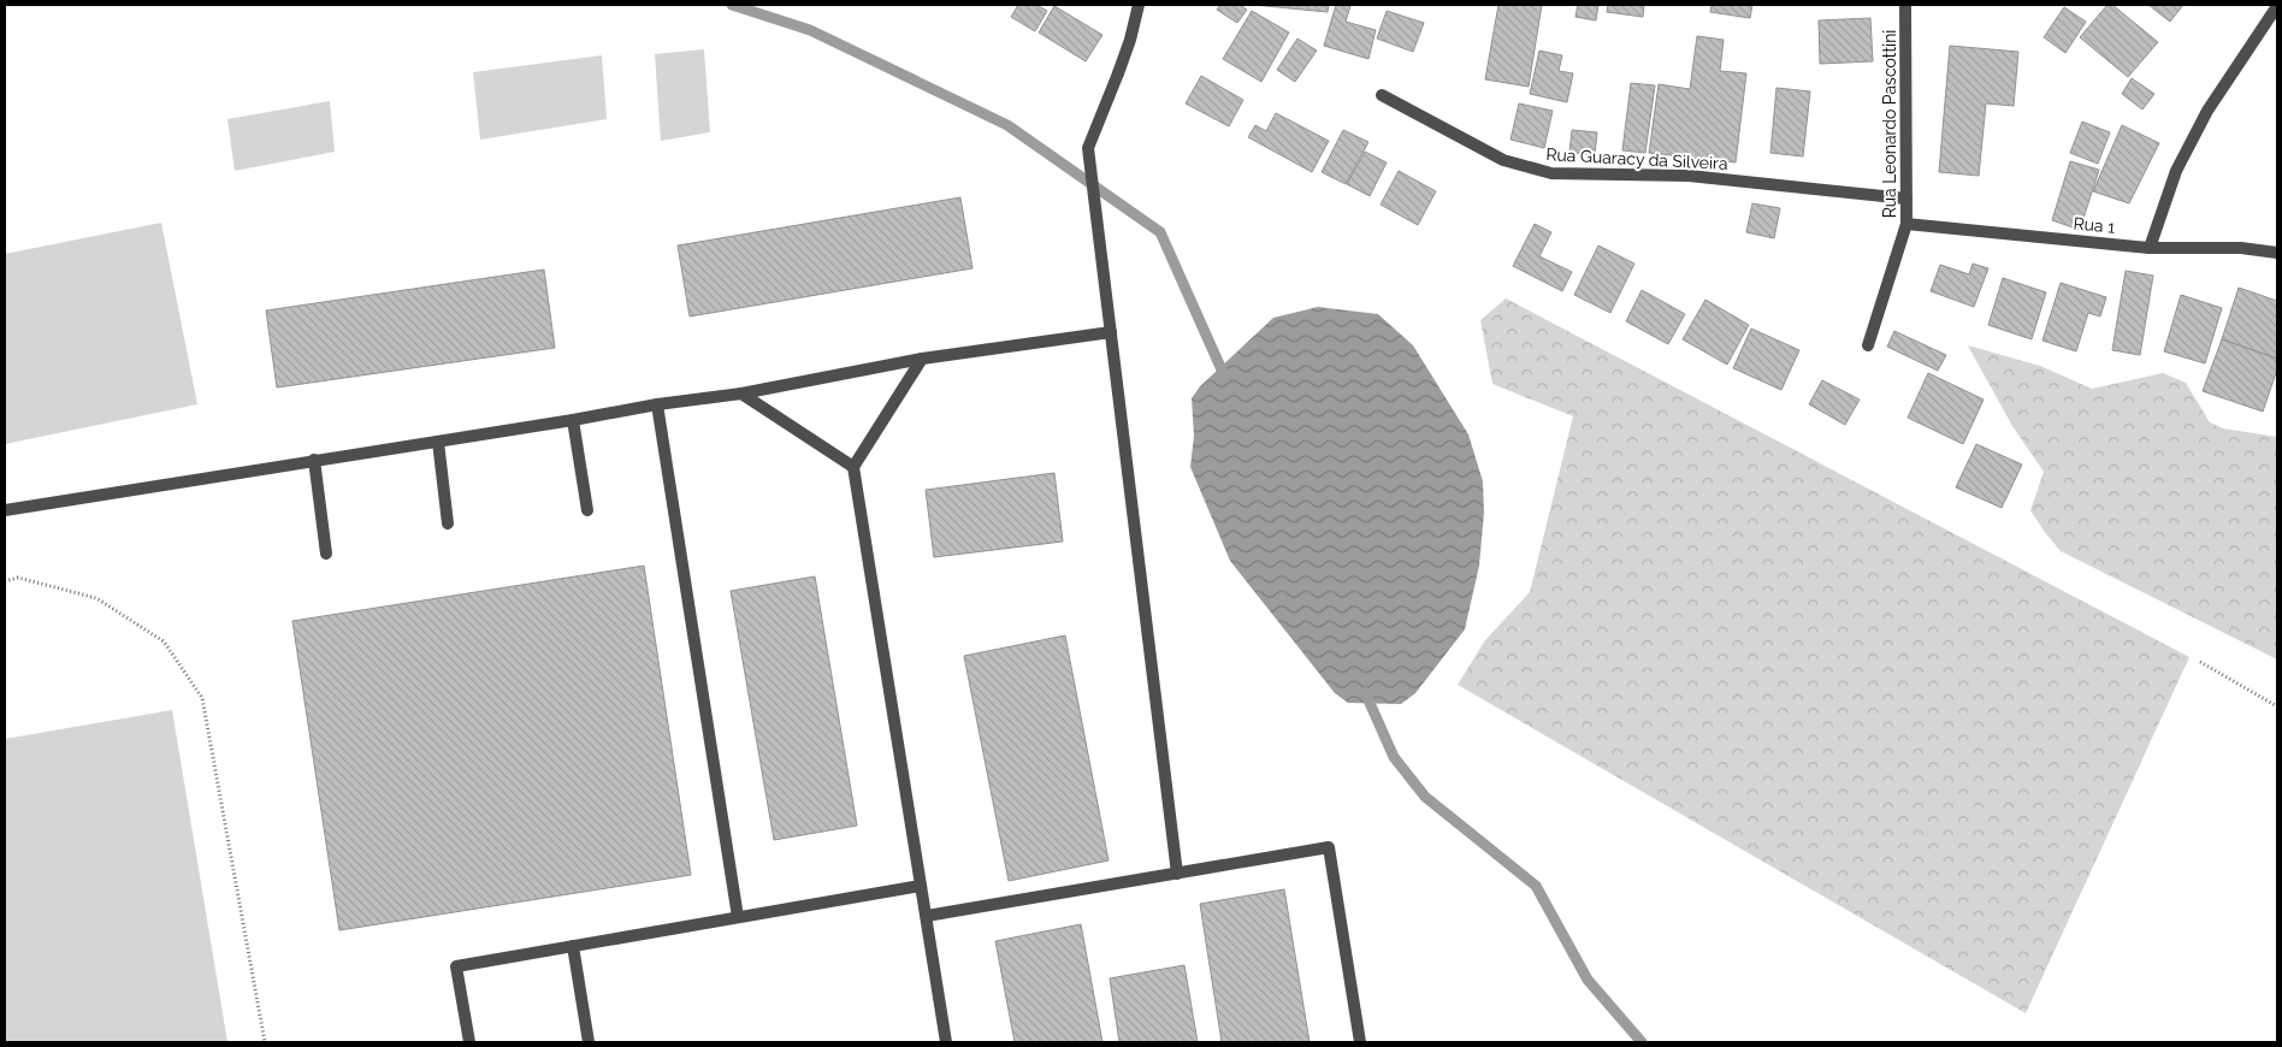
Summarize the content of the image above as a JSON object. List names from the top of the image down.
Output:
{
  "streets": {
    "street": ["Rua Leonardo Pascottini", "Rua Guaracy da Silveira", "Rua 1"]
  },
  "crossings": [
    ["Rua Leonardo Pascottini", "Rua Guaracy da Silveira"],
    ["Rua Leonardo Pascottini", "Rua 1"]
  ]
}
